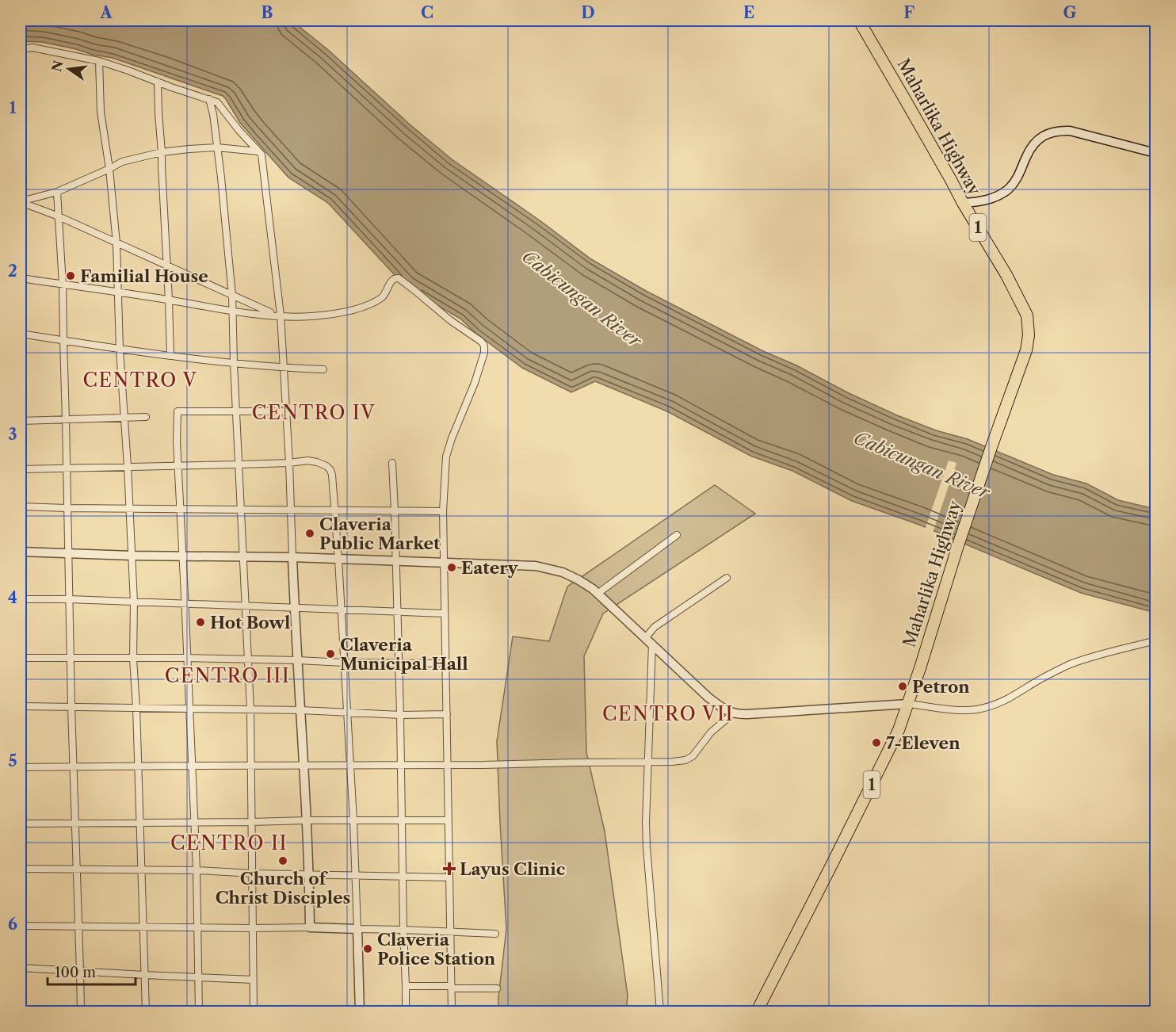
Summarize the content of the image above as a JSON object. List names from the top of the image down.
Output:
{
  "streets": {
    "highway": ["Maharlika Highway", "1"]
  },
  "districts": [
    "CENTRO V",
    "CENTRO IV",
    "CENTRO III",
    "CENTRO VII",
    "CENTRO II"
  ],
  "water": ["Cabicungan River"],
  "places": {
    "other": [
      "Familial House",
      "Claveria Public Market",
      "Eatery",
      "Hot Bowl",
      "Claveria Municipal Hall",
      "Petron",
      "7-Eleven",
      "Church of Christ Disciples",
      "Claveria Police Station"
    ],
    "health": ["Layus Clinic"]
  },
  "scale_bar": "100 m",
  "north": "left",
  "grid": {
    "columns": [
      "A",
      "B",
      "C",
      "D",
      "E",
      "F",
      "G"
    ],
    "rows": [
      "1",
      "2",
      "3",
      "4",
      "5",
      "6"
    ]
  }
}
